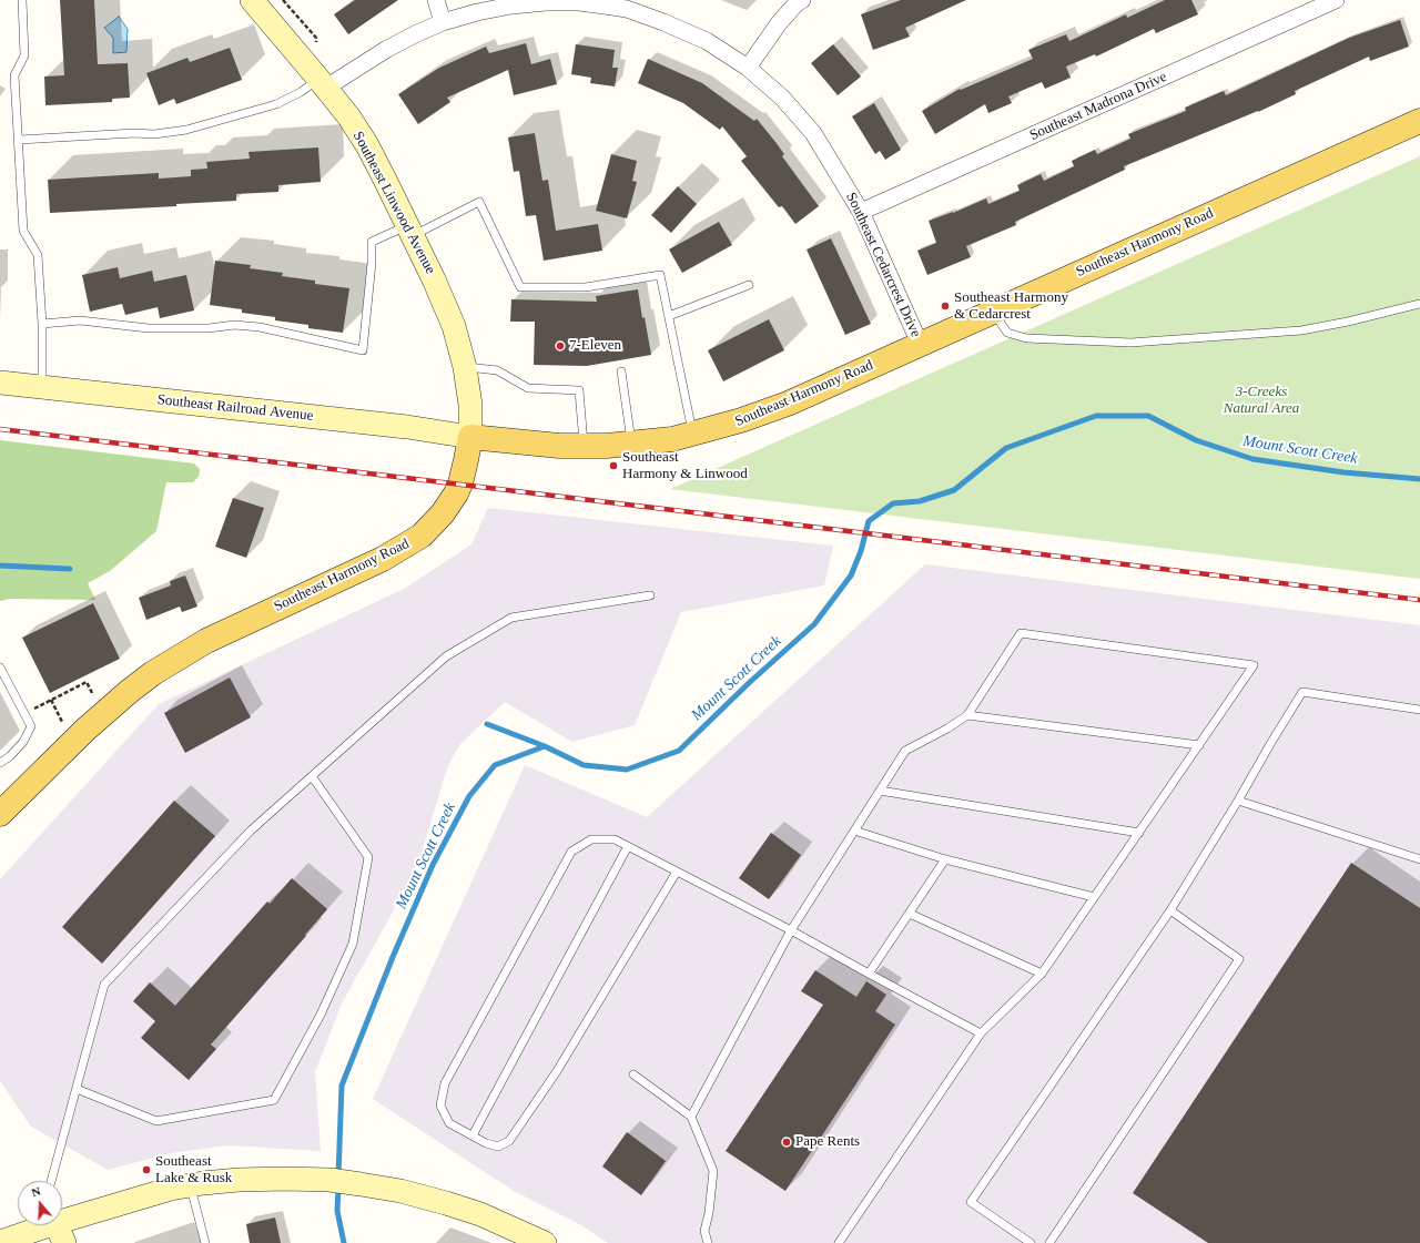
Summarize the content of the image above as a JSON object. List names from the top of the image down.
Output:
{
  "streets": {
    "main road": ["Southeast Harmony Road"],
    "street": [
      "Southeast Madrona Drive",
      "Southeast Linwood Avenue",
      "Southeast Cedarcrest Drive",
      "Southeast Railroad Avenue"
    ]
  },
  "crossings": [
    ["Southeast Madrona Drive", "Southeast Cedarcrest Drive"],
    ["Southeast Linwood Avenue", "Southeast Harmony Road"],
    ["Southeast Linwood Avenue", "Southeast Cedarcrest Drive"],
    ["Southeast Linwood Avenue", "Southeast Railroad Avenue"],
    ["Southeast Harmony Road", "Southeast Cedarcrest Drive"],
    ["Southeast Harmony Road", "Southeast Railroad Avenue"]
  ],
  "water": ["Mount Scott Creek"],
  "parks": ["3-Creeks Natural Area"],
  "places": [
    "Southeast Harmony & Cedarcrest",
    "7-Eleven",
    "Southeast Harmony & Linwood",
    "Pape Rents",
    "Southeast Lake & Rusk"
  ],
  "north": "top"
}
